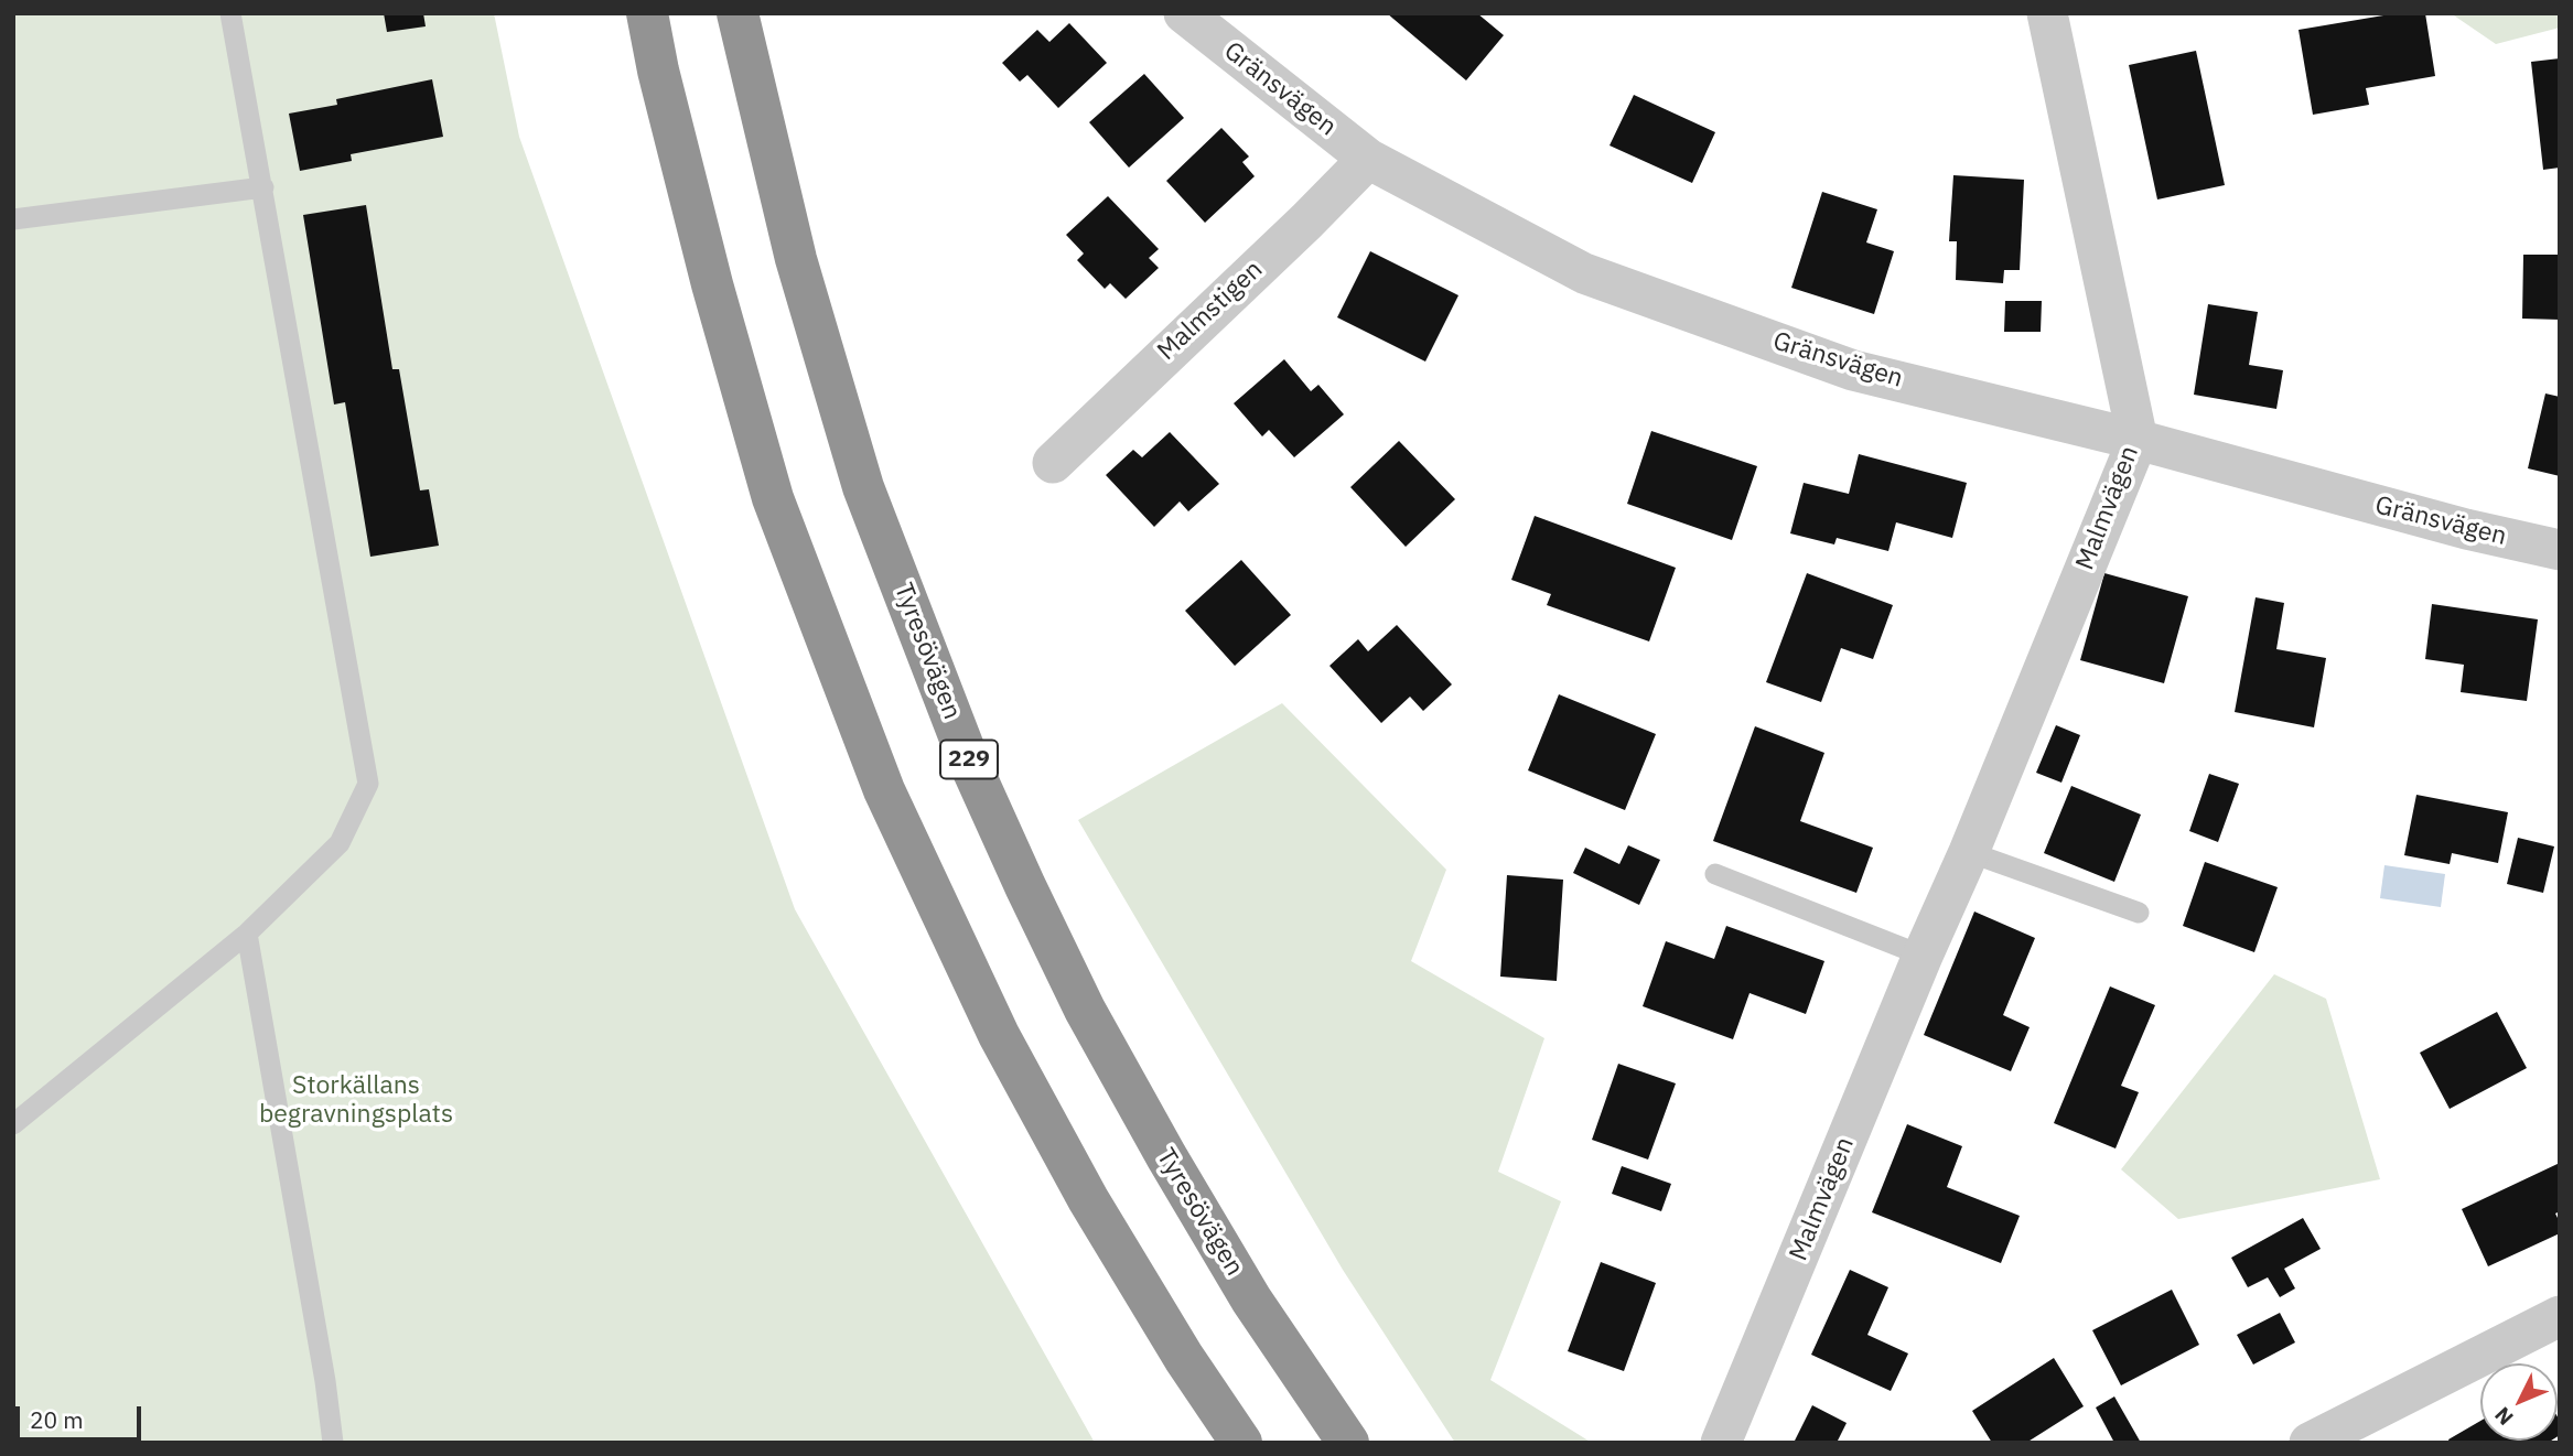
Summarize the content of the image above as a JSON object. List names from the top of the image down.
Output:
{
  "streets": {
    "highway": ["Tyresövägen", "229"],
    "street": ["Gränsvägen", "Malmstigen", "Malmvägen"]
  },
  "crossings": [
    ["Gränsvägen", "Malmstigen"],
    ["Gränsvägen", "Malmvägen"]
  ],
  "parks": ["Storkällans begravningsplats"],
  "scale_bar": "20 m",
  "north": "bottom left"
}
